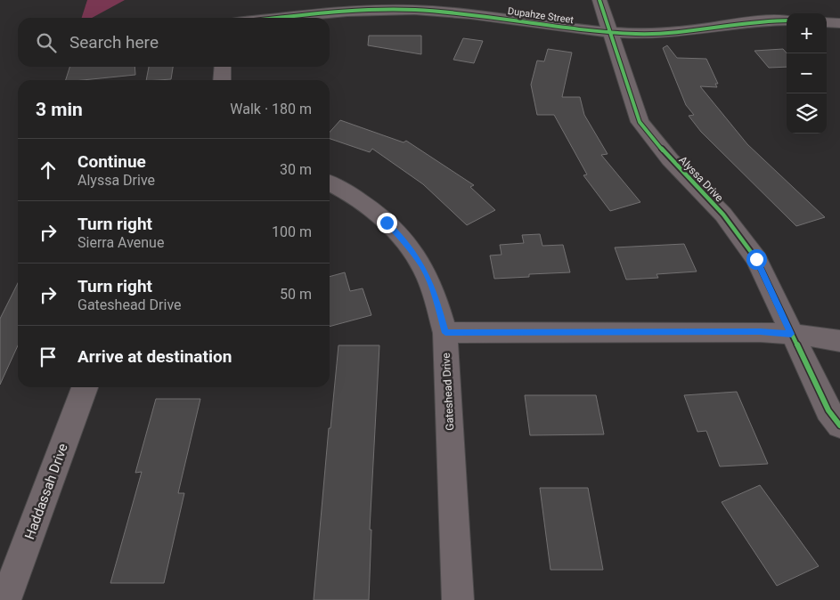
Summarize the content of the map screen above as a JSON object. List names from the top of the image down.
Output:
{
  "streets": {
    "street": [
      "Dupahze Street",
      "Alyssa Drive",
      "Gateshead Drive",
      "Haddassah Drive"
    ]
  },
  "crossings": [
    ["Dupahze Street", "Alyssa Drive"]
  ],
  "page": {
    "map_buttons": ["+", "−"],
    "search": "Search here",
    "heading": ["3 min", "Walk · 180 m"],
    "list": [
      ["Continue", "Alyssa Drive", "30 m"],
      ["Turn right", "Sierra Avenue", "100 m"],
      ["Turn right", "Gateshead Drive", "50 m"],
      "Arrive at destination"
    ]
  }
}
